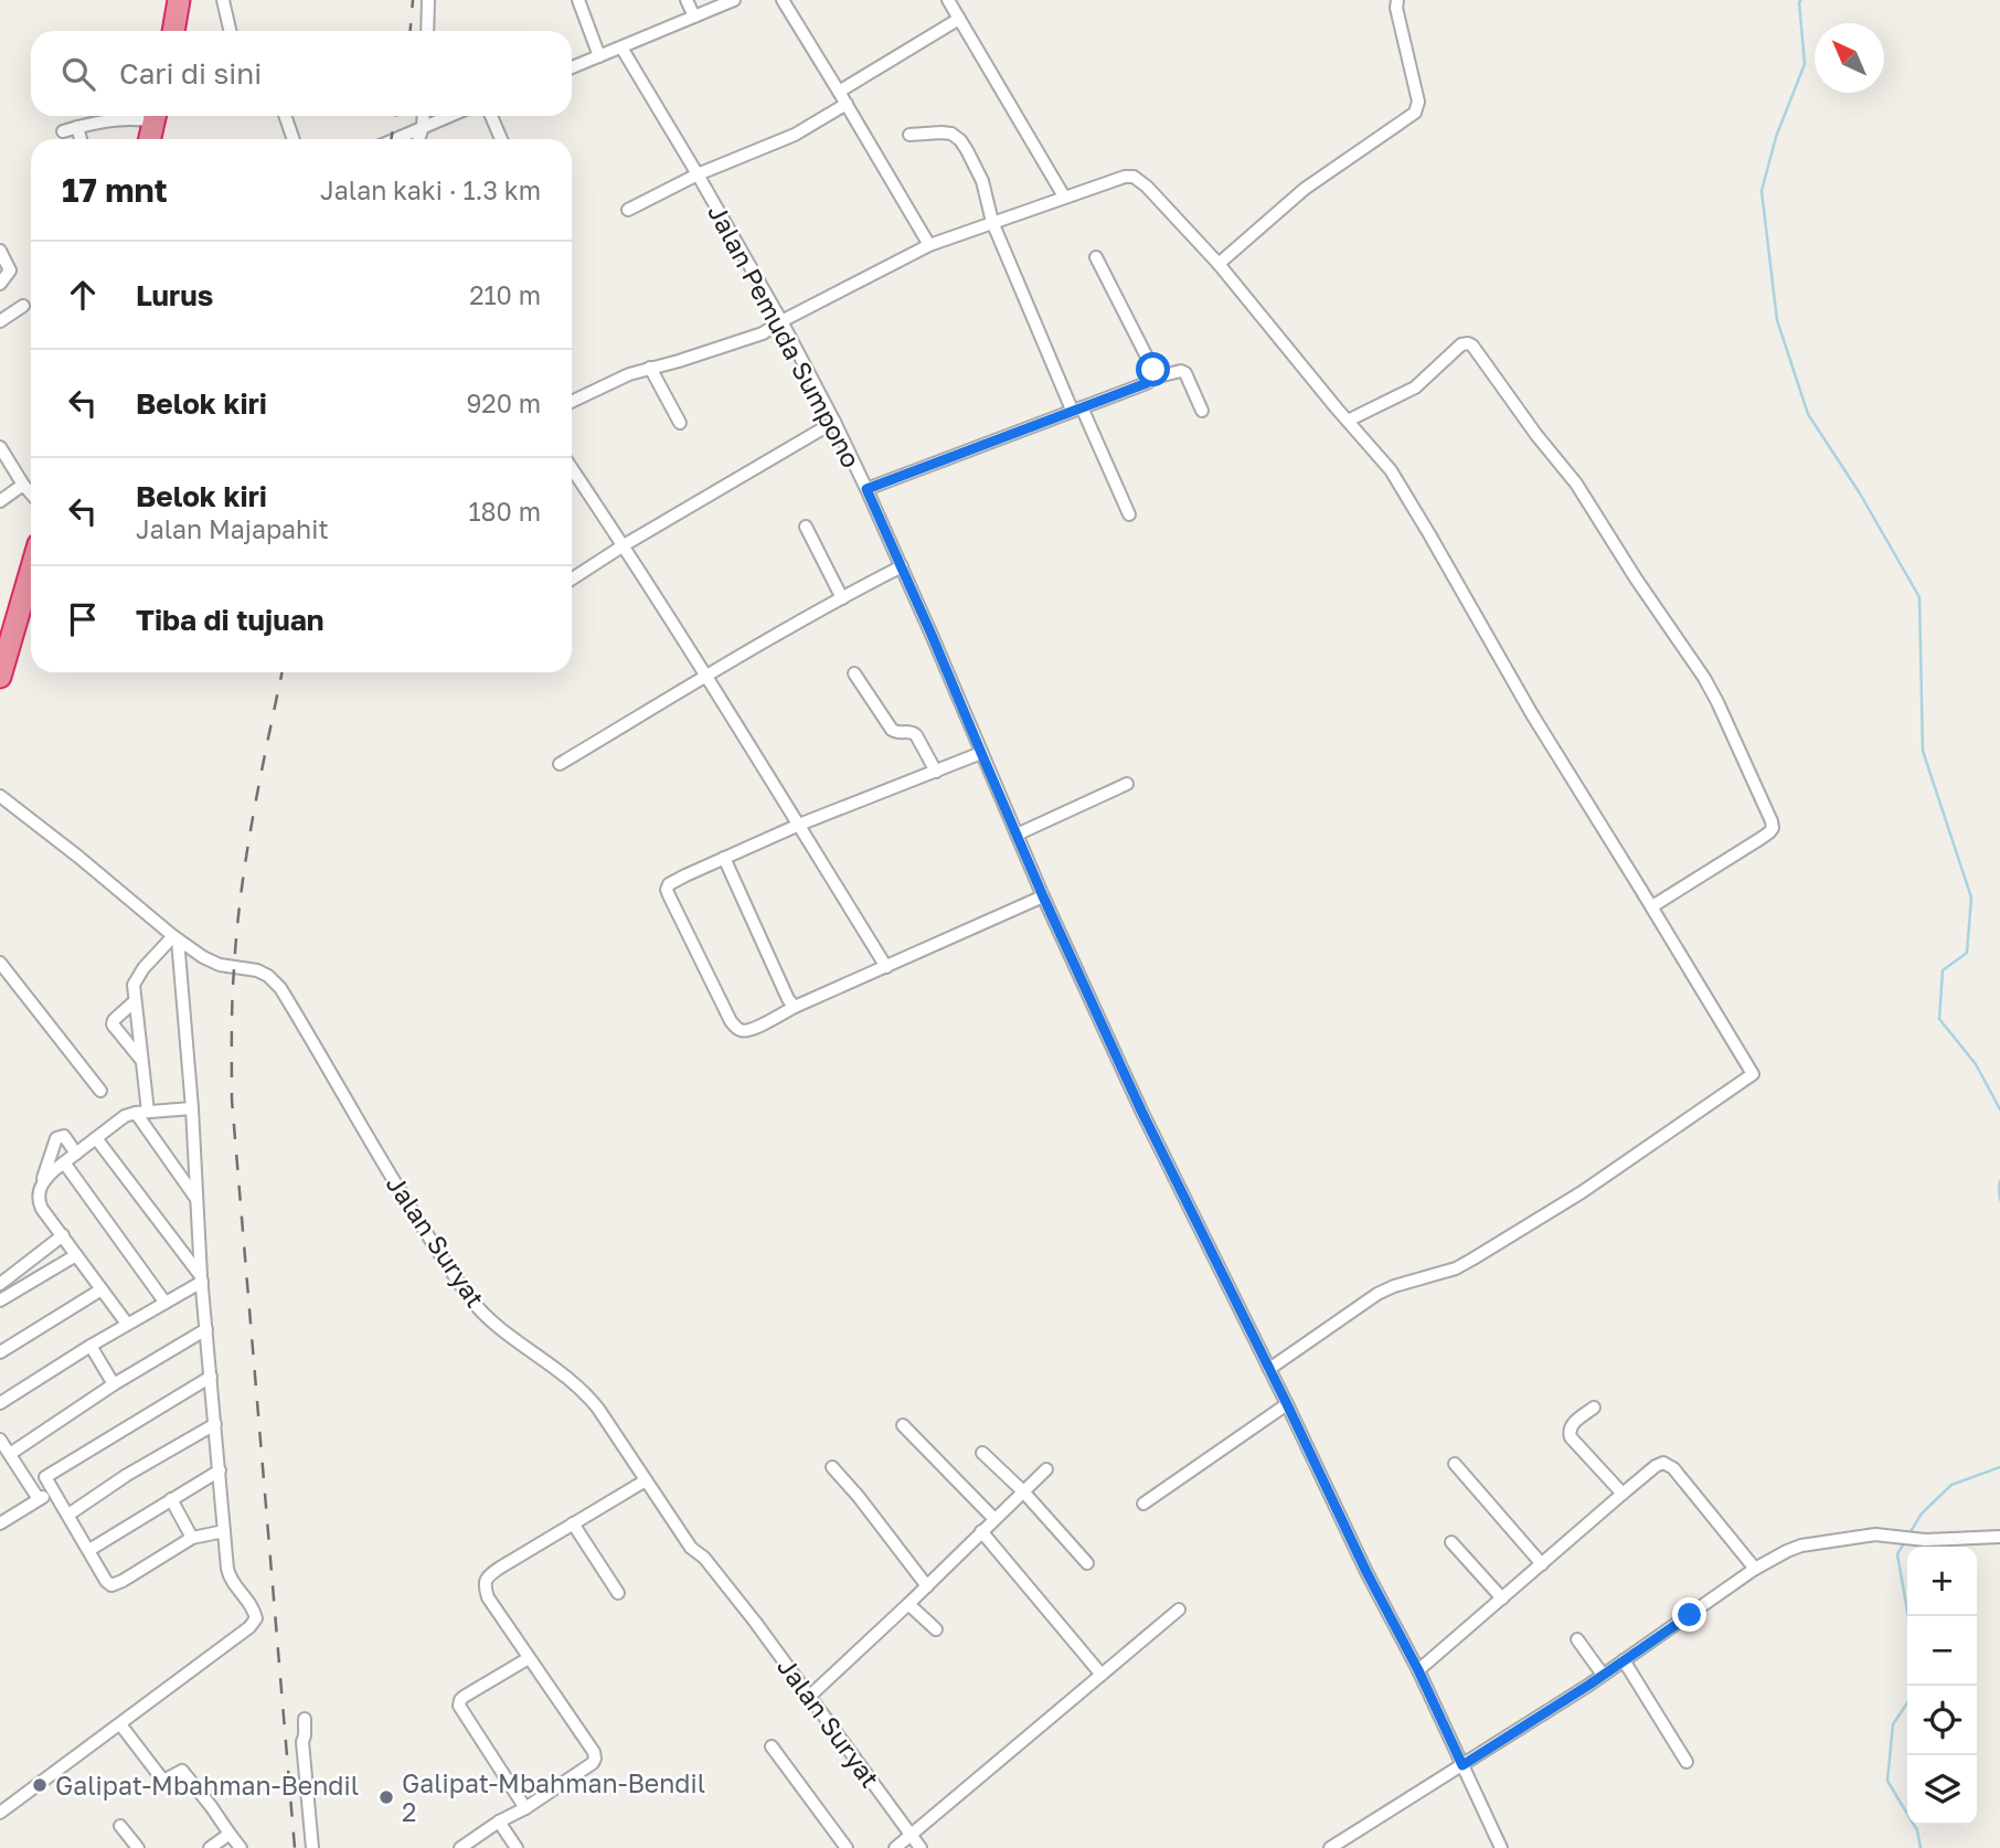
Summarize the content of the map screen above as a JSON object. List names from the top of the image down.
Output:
{
  "streets": {
    "street": ["Jalan Pemuda Sumpono", "Jalan Suryat"]
  },
  "places": ["Galipat-Mbahman-Bendil", "Galipat-Mbahman-Bendil 2"],
  "north": "top left",
  "page": {
    "search": "Cari di sini",
    "heading": ["17 mnt", "Jalan kaki · 1.3 km"],
    "list": [
      ["Lurus", "210 m"],
      ["Belok kiri", "920 m"],
      ["Belok kiri", "Jalan Majapahit", "180 m"],
      "Tiba di tujuan"
    ],
    "map_buttons": ["+", "−"]
  }
}
